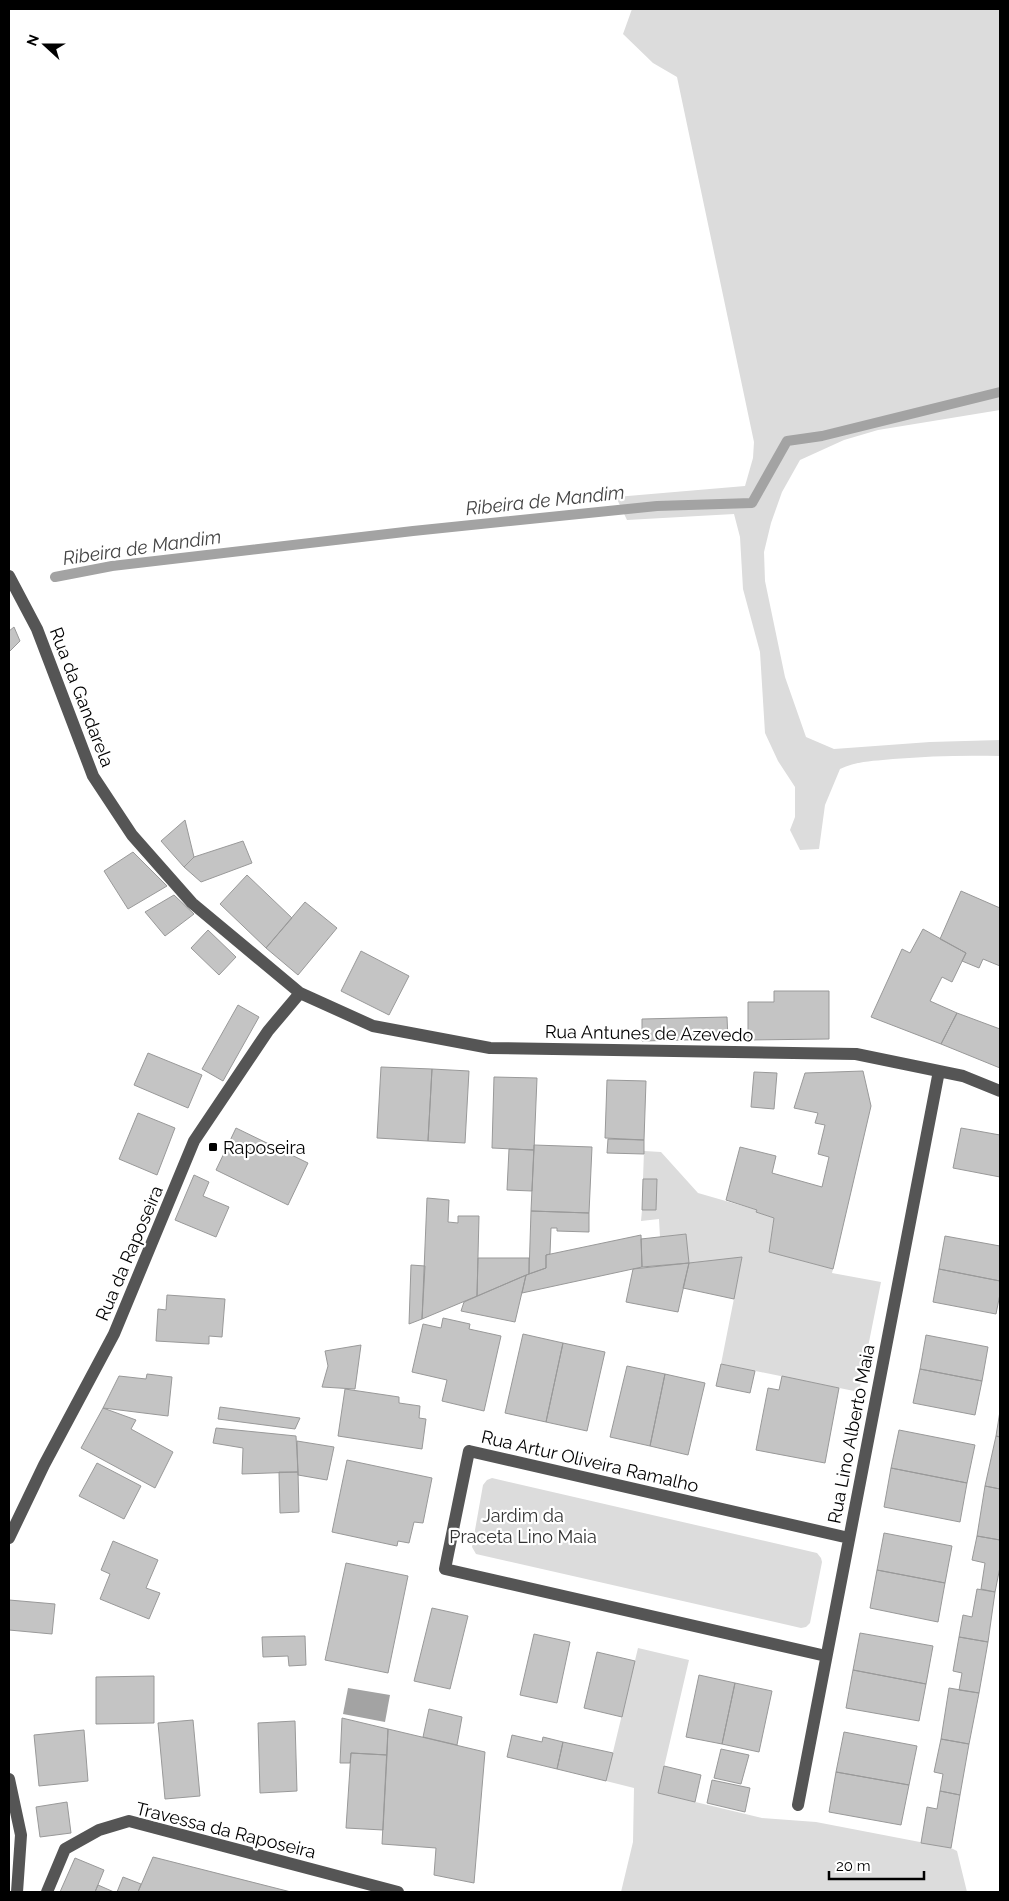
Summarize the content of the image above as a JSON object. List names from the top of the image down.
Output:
{
  "streets": {
    "street": [
      "Rua da Gandarela",
      "Rua Antunes de Azevedo",
      "Rua da Raposeira",
      "Rua Lino Alberto Maia",
      "Rua Artur Oliveira Ramalho",
      "Travessa da Raposeira"
    ]
  },
  "crossings": [
    ["Rua da Gandarela", "Rua Antunes de Azevedo"],
    ["Rua da Gandarela", "Rua da Raposeira"],
    ["Rua Antunes de Azevedo", "Rua da Raposeira"],
    ["Rua Antunes de Azevedo", "Rua Lino Alberto Maia"],
    ["Rua Lino Alberto Maia", "Rua Artur Oliveira Ramalho"]
  ],
  "water": ["Ribeira de Mandim"],
  "parks": ["Jardim da Praceta Lino Maia"],
  "places": {
    "transit": ["Raposeira"]
  },
  "scale_bar": "20 m",
  "north": "left"
}
